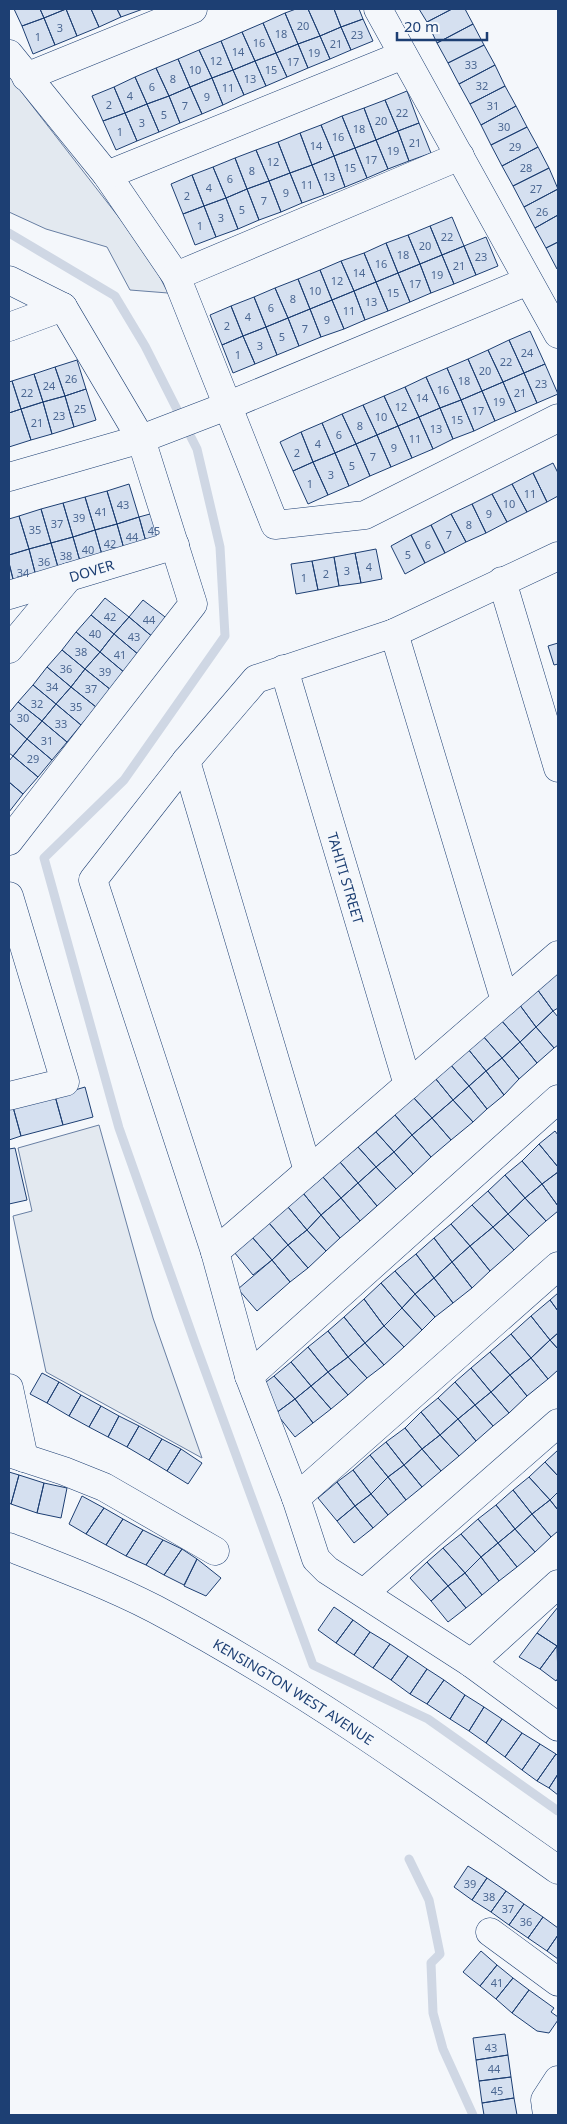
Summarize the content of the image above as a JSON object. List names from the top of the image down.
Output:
{
  "streets": {
    "street": ["DOVER", "TAHITI STREET", "KENSINGTON WEST AVENUE"]
  },
  "house_numbers": [
    "20",
    "3",
    "18",
    "23",
    "1",
    "16",
    "21",
    "14",
    "19",
    "12",
    "17",
    "33",
    "10",
    "15",
    "8",
    "13",
    "32",
    "6",
    "11",
    "4",
    "9",
    "2",
    "7",
    "31",
    "22",
    "5",
    "20",
    "3",
    "30",
    "18",
    "1",
    "16",
    "21",
    "14",
    "29",
    "19",
    "17",
    "12",
    "15",
    "28",
    "8",
    "13",
    "6",
    "11",
    "4",
    "27",
    "9",
    "2",
    "7",
    "5",
    "26",
    "3",
    "1",
    "22",
    "20",
    "18",
    "23",
    "16",
    "21",
    "14",
    "19",
    "12",
    "17",
    "10",
    "15",
    "8",
    "13",
    "6",
    "11",
    "4",
    "9",
    "2",
    "7",
    "5",
    "3",
    "24",
    "1",
    "22",
    "20",
    "26",
    "18",
    "23",
    "24",
    "16",
    "22",
    "21",
    "14",
    "19",
    "12",
    "25",
    "17",
    "23",
    "10",
    "15",
    "21",
    "8",
    "13",
    "6",
    "11",
    "4",
    "9",
    "2",
    "7",
    "5",
    "3",
    "1",
    "11",
    "10",
    "43",
    "41",
    "9",
    "39",
    "37",
    "8",
    "35",
    "45",
    "7",
    "44",
    "42",
    "6",
    "40",
    "5",
    "38",
    "36",
    "4",
    "3",
    "34",
    "2",
    "1",
    "42",
    "44",
    "40",
    "43",
    "38",
    "41",
    "36",
    "39",
    "34",
    "37",
    "32",
    "35",
    "30",
    "33",
    "31",
    "29",
    "39",
    "38",
    "37",
    "36",
    "41",
    "43",
    "44",
    "45"
  ],
  "scale_bar": "20 m"
}
